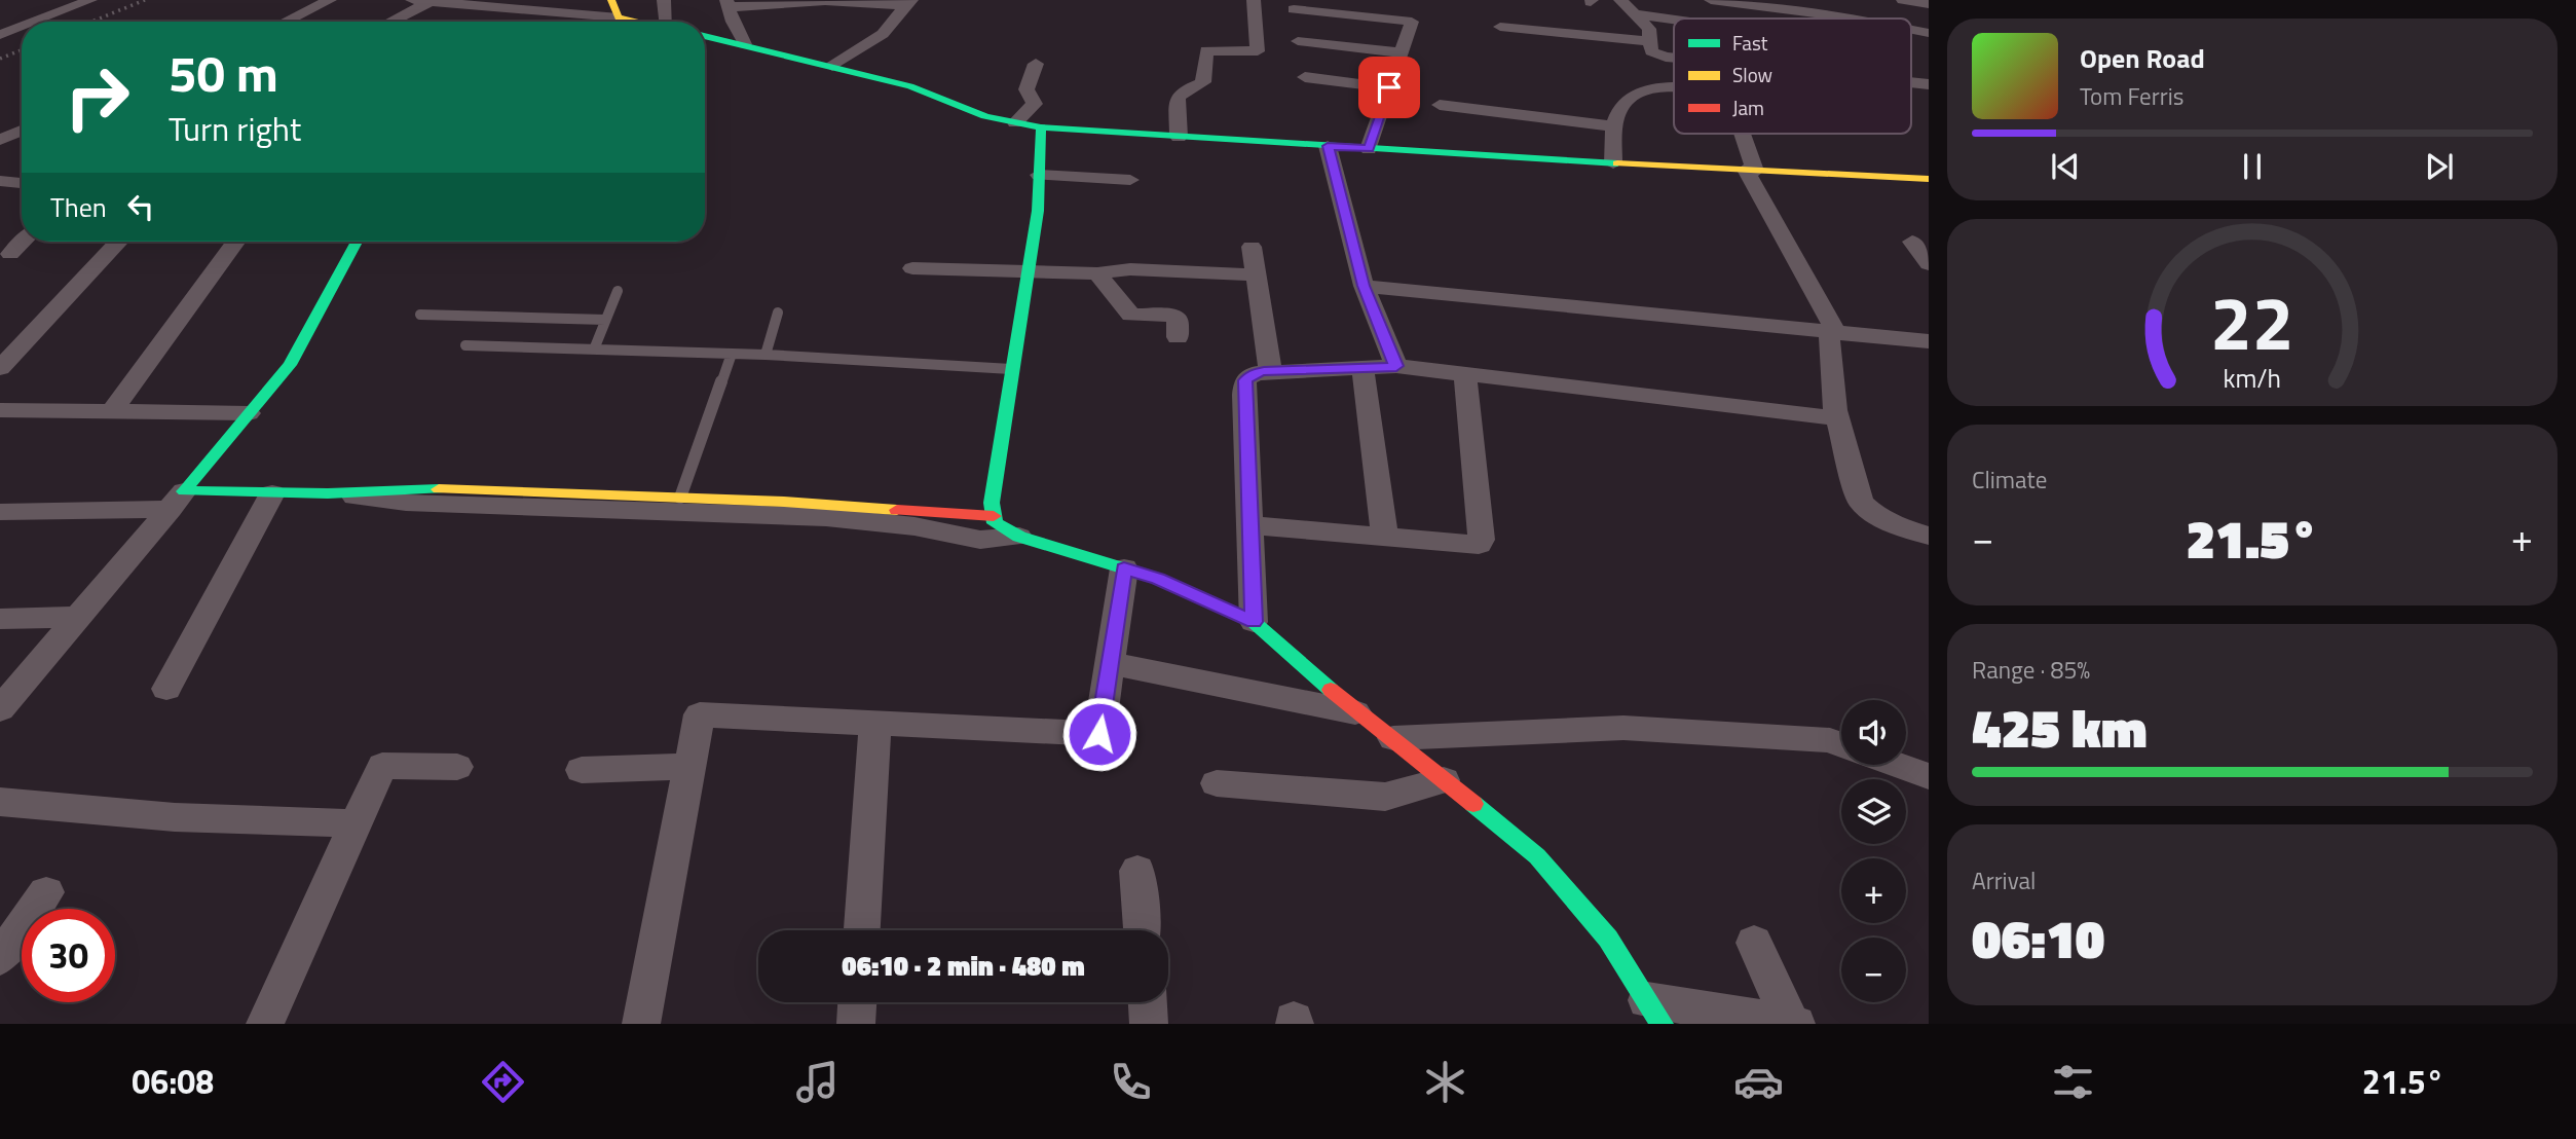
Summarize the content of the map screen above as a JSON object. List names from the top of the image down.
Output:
{
  "legend": ["Fast", "Slow", "Jam"],
  "page": {
    "turn": ["50 m", "Turn right"],
    "song": ["Open Road", "Tom Ferris"],
    "then": "Then",
    "tile": [
      "Climate",
      ["Range · 85%", "425 km"],
      ["Arrival", "06:10"]
    ],
    "heat": ["−", "21.5°", "+"],
    "map_buttons": ["+", "−"],
    "limit": "30",
    "trip": "06:10 · 2 min · 480 m",
    "tabs": ["06:08", "21.5°"],
    "gauge": ["22", "km/h"]
  }
}
